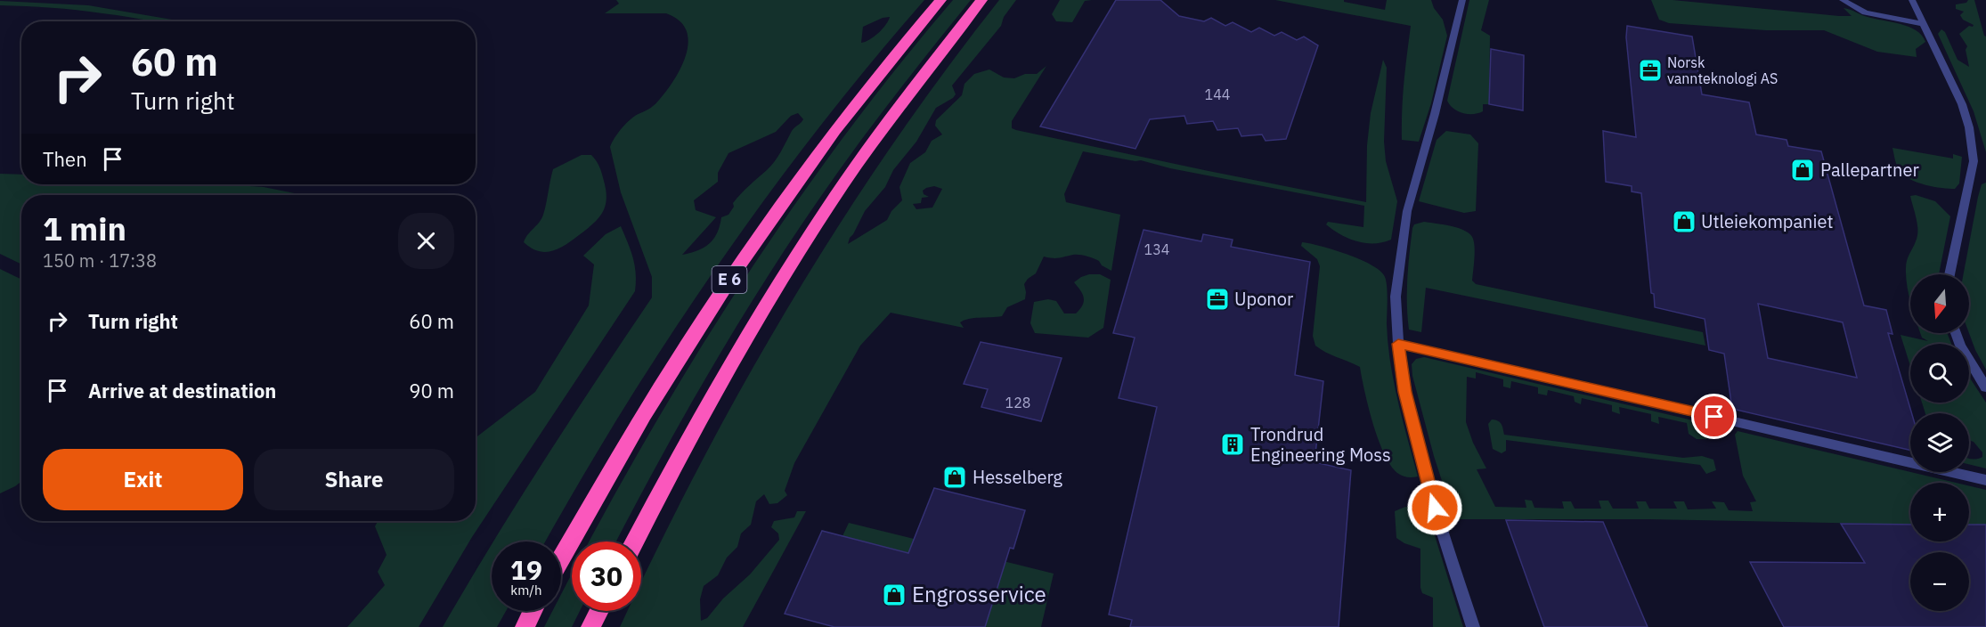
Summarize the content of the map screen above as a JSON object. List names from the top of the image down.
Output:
{
  "streets": {
    "highway": ["E 6"]
  },
  "places": {
    "office": ["Norsk vannteknologi AS", "Uponor"],
    "shop": [
      "Pallepartner",
      "Utleiekompaniet",
      "Hesselberg",
      "Engrosservice"
    ],
    "building": ["Trondrud Engineering Moss"]
  },
  "house_numbers": ["144", "134", "128"],
  "north": "bottom",
  "page": {
    "turn": ["60 m", "Turn right"],
    "then": "Then",
    "heading": ["1 min", "150 m · 17:38"],
    "map_buttons": ["+", "−"],
    "list": [
      {
        "name": "Turn right",
        "value": "60 m"
      },
      {
        "name": "Arrive at destination",
        "value": "90 m"
      }
    ],
    "buttons": ["Exit", "Share"],
    "speed": "19 km/h",
    "limit": "30"
  }
}
